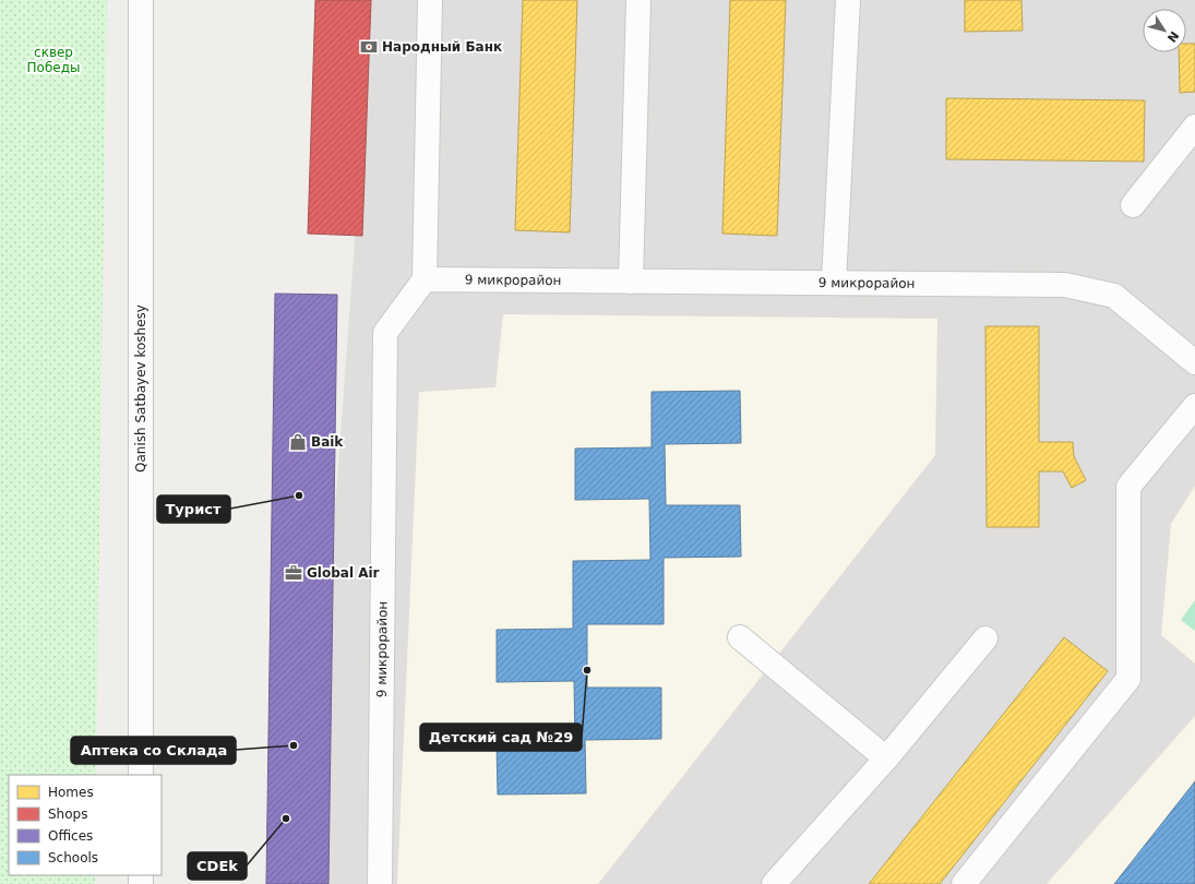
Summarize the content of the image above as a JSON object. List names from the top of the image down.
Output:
{
  "streets": {
    "street": ["9 микрорайон", "Qanish Satbayev koshesy"]
  },
  "parks": ["сквер Победы"],
  "places": {
    "bank": ["Народный Банк"],
    "shop": ["Baik"],
    "other": [
      "Турист",
      "Детский сад №29",
      "Аптека со Склада",
      "CDEk"
    ],
    "office": ["Global Air"]
  },
  "legend": [
    "Homes",
    "Shops",
    "Offices",
    "Schools"
  ],
  "north": "bottom right"
}
